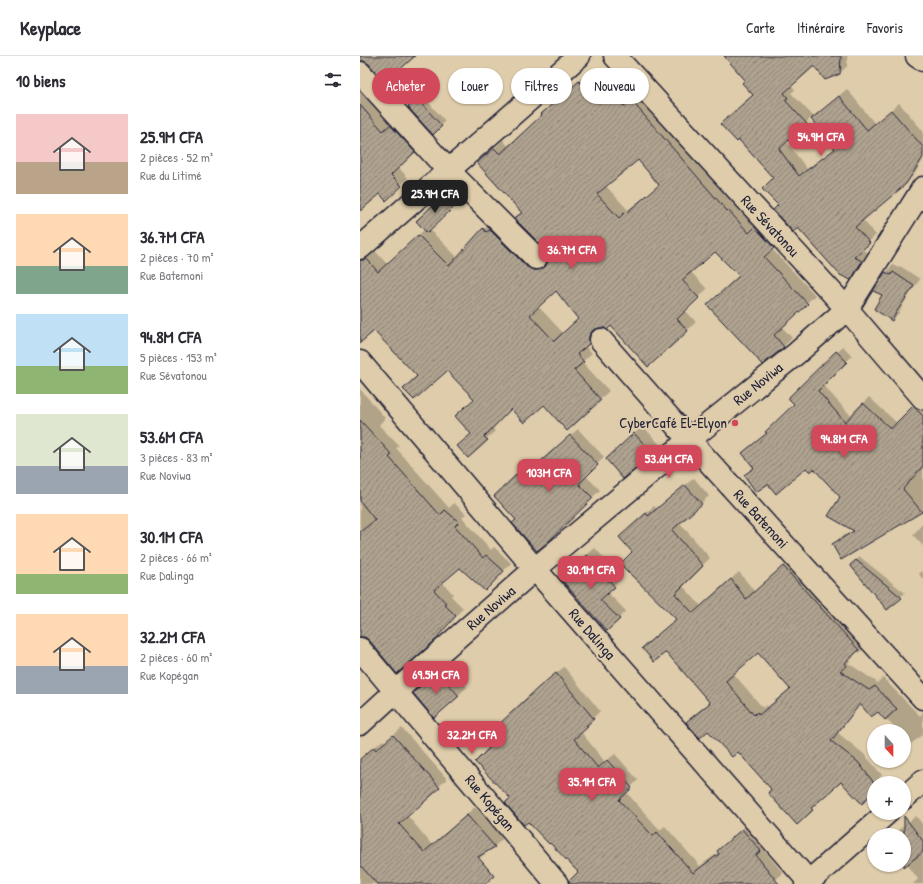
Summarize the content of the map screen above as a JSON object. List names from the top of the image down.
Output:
{
  "streets": {
    "street": [
      "Rue Sévatonou",
      "Rue Noviwa",
      "Rue Batemoni",
      "Rue Dalinga",
      "Rue Kopégan"
    ]
  },
  "crossings": [
    ["Rue Sévatonou", "Rue Noviwa"],
    ["Rue Noviwa", "Rue Batemoni"],
    ["Rue Noviwa", "Rue Dalinga"],
    ["Rue Noviwa", "Rue Kopégan"]
  ],
  "places": ["CyberCafé El-Elyon"],
  "north": "bottom",
  "page": {
    "header": "Keyplace",
    "nav": ["Carte", "Itinéraire", "Favoris"],
    "heading": "10 biens",
    "chip": [
      "Acheter",
      "Louer",
      "Filtres",
      "Nouveau"
    ],
    "list": [
      {
        "name": "25.9M CFA",
        "note": "2 pièces · 52 m² · Rue du Litimé"
      },
      {
        "name": "36.7M CFA",
        "note": "2 pièces · 70 m² · Rue Batemoni"
      },
      {
        "name": "94.8M CFA",
        "note": "5 pièces · 153 m² · Rue Sévatonou"
      },
      {
        "name": "53.6M CFA",
        "note": "3 pièces · 83 m² · Rue Noviwa"
      },
      {
        "name": "30.1M CFA",
        "note": "2 pièces · 66 m² · Rue Dalinga"
      },
      {
        "name": "32.2M CFA",
        "note": "2 pièces · 60 m² · Rue Kopégan"
      }
    ],
    "price": [
      "54.9M CFA",
      "25.9M CFA",
      "36.7M CFA",
      "94.8M CFA",
      "53.6M CFA",
      "103M CFA",
      "30.1M CFA",
      "69.5M CFA",
      "32.2M CFA",
      "35.1M CFA"
    ],
    "map_buttons": ["+", "−"]
  }
}
